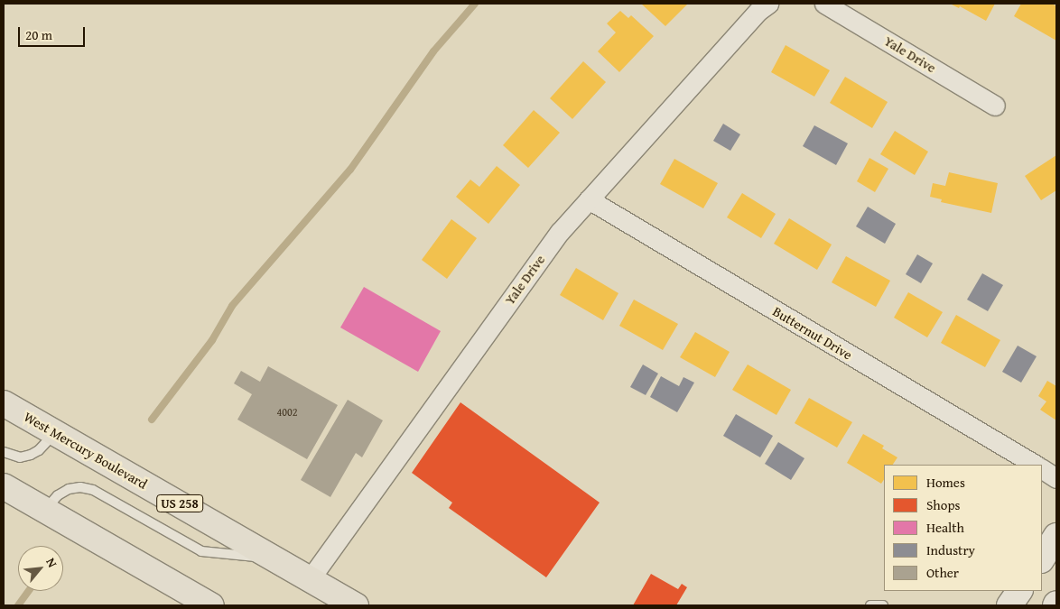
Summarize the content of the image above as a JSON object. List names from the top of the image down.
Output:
{
  "streets": {
    "highway": ["West Mercury Boulevard", "US 258"],
    "street": ["Yale Drive", "Butternut Drive"]
  },
  "crossings": [
    ["Yale Drive", "Butternut Drive"],
    ["Yale Drive", "West Mercury Boulevard"]
  ],
  "house_numbers": ["4002"],
  "legend": [
    "Homes",
    "Shops",
    "Health",
    "Industry",
    "Other"
  ],
  "scale_bar": "20 m",
  "north": "top right"
}
